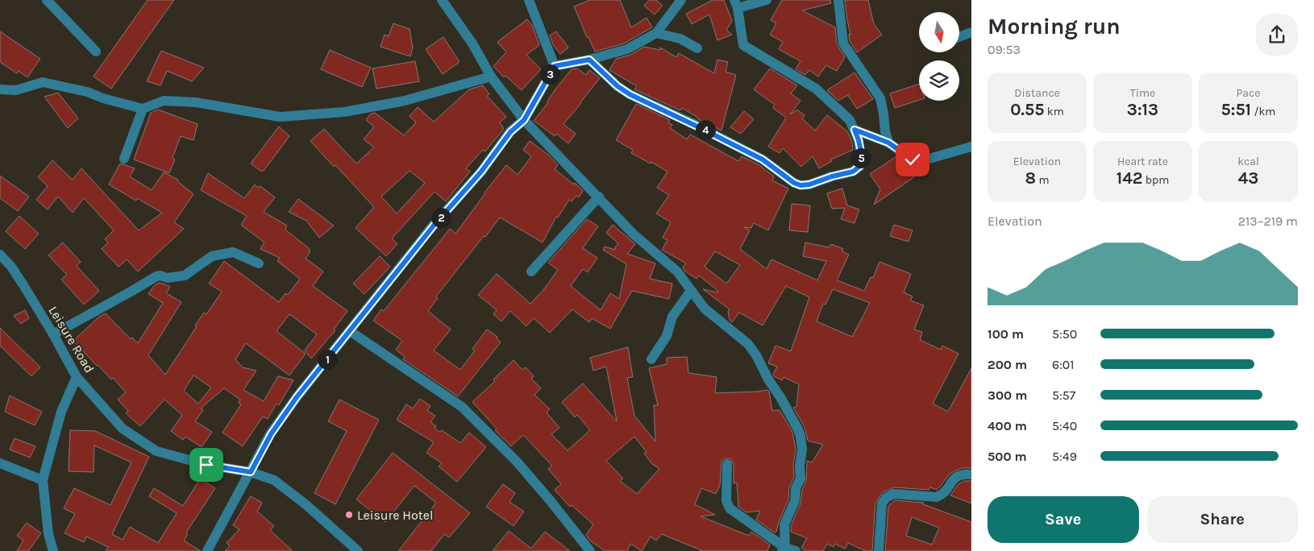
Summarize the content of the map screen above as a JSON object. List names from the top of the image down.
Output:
{
  "streets": {
    "street": ["Leisure Road"]
  },
  "places": ["Leisure Hotel"],
  "north": "bottom",
  "page": {
    "heading": ["Morning run", "09:53"],
    "pins": [
      "3",
      "4",
      "5",
      "2",
      "1"
    ],
    "stats": [
      ["Distance", "0.55 km"],
      ["Time", "3:13"],
      ["Pace", "5:51 /km"],
      ["Elevation", "8 m"],
      ["Heart rate", "142 bpm"],
      ["kcal", "43"]
    ],
    "chart": ["Elevation", "213–219 m"],
    "list": [
      {
        "name": "100 m",
        "note": "5:50"
      },
      {
        "name": "200 m",
        "note": "6:01"
      },
      {
        "name": "300 m",
        "note": "5:57"
      },
      {
        "name": "400 m",
        "note": "5:40"
      },
      {
        "name": "500 m",
        "note": "5:49"
      }
    ],
    "buttons": ["Save", "Share"]
  }
}
